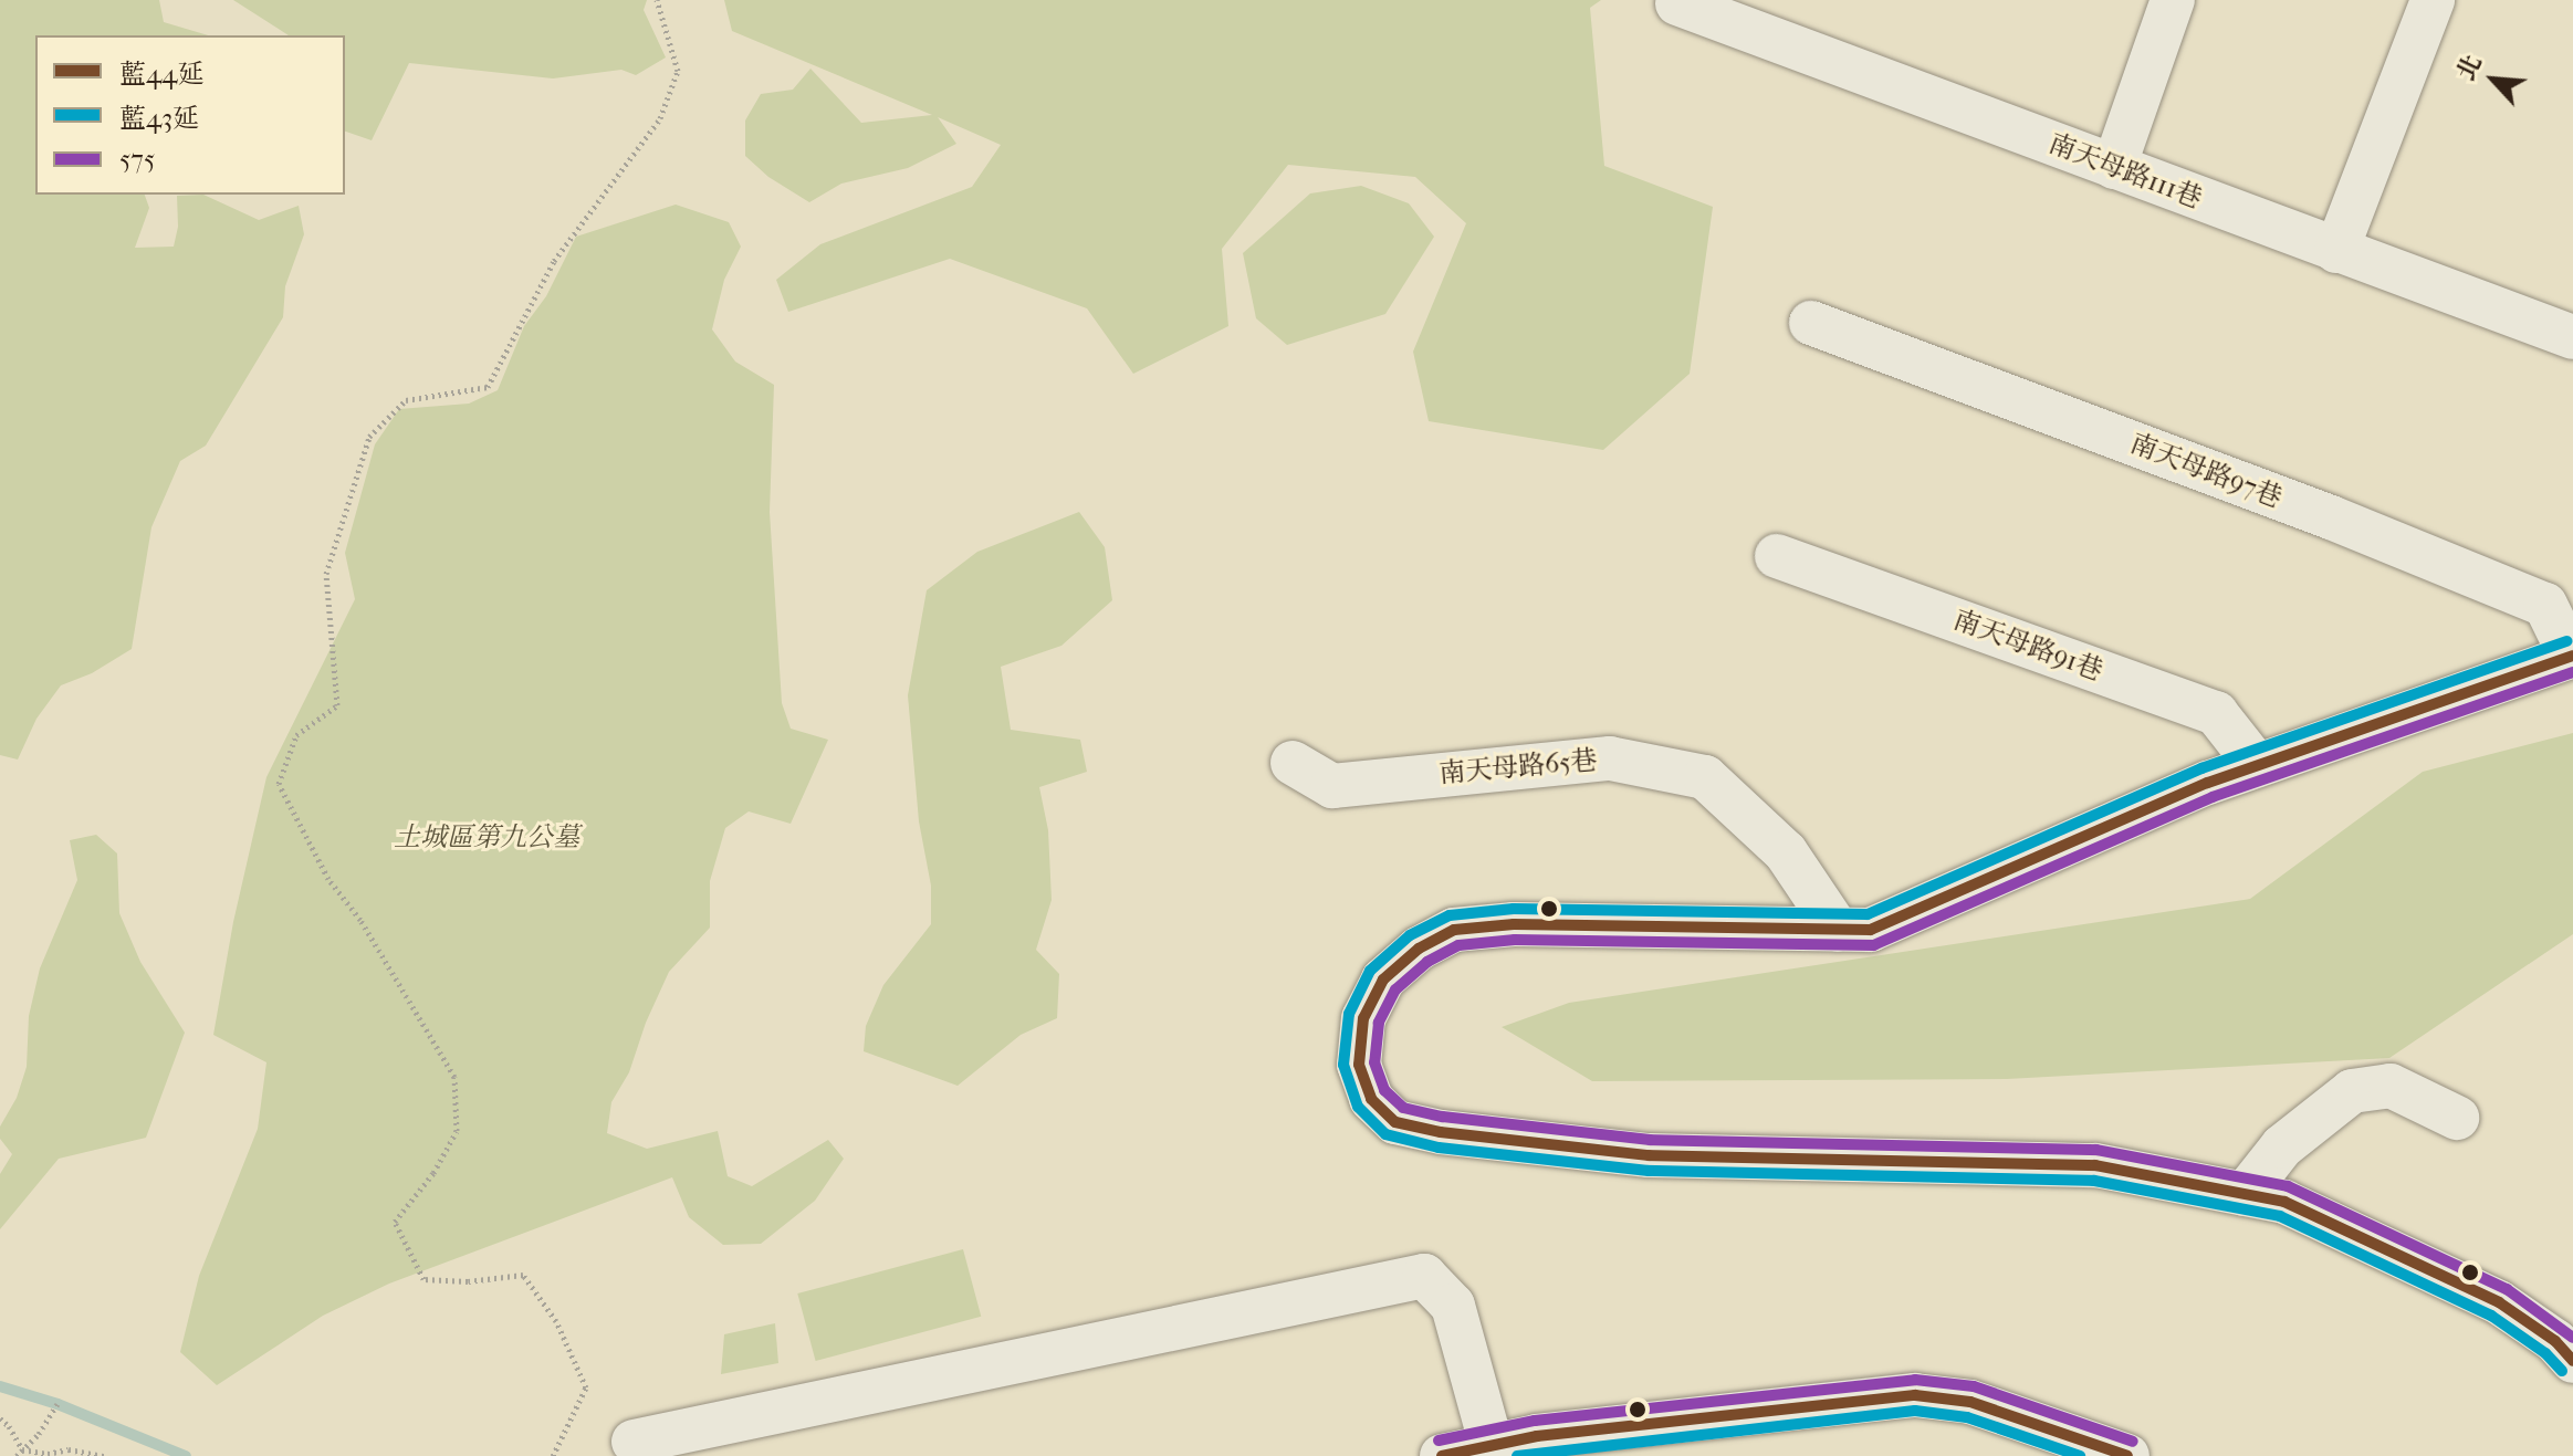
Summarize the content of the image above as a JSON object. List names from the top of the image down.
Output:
{
  "streets": {
    "street": [
      "南天母路111巷",
      "南天母路97巷",
      "南天母路91巷",
      "南天母路65巷"
    ]
  },
  "parks": ["土城區第九公墓"],
  "lines": ["transit line 藍43延", "transit line 藍44延", "transit line 575"],
  "legend": ["藍44延", "藍43延", "575"],
  "north": "top left"
}
